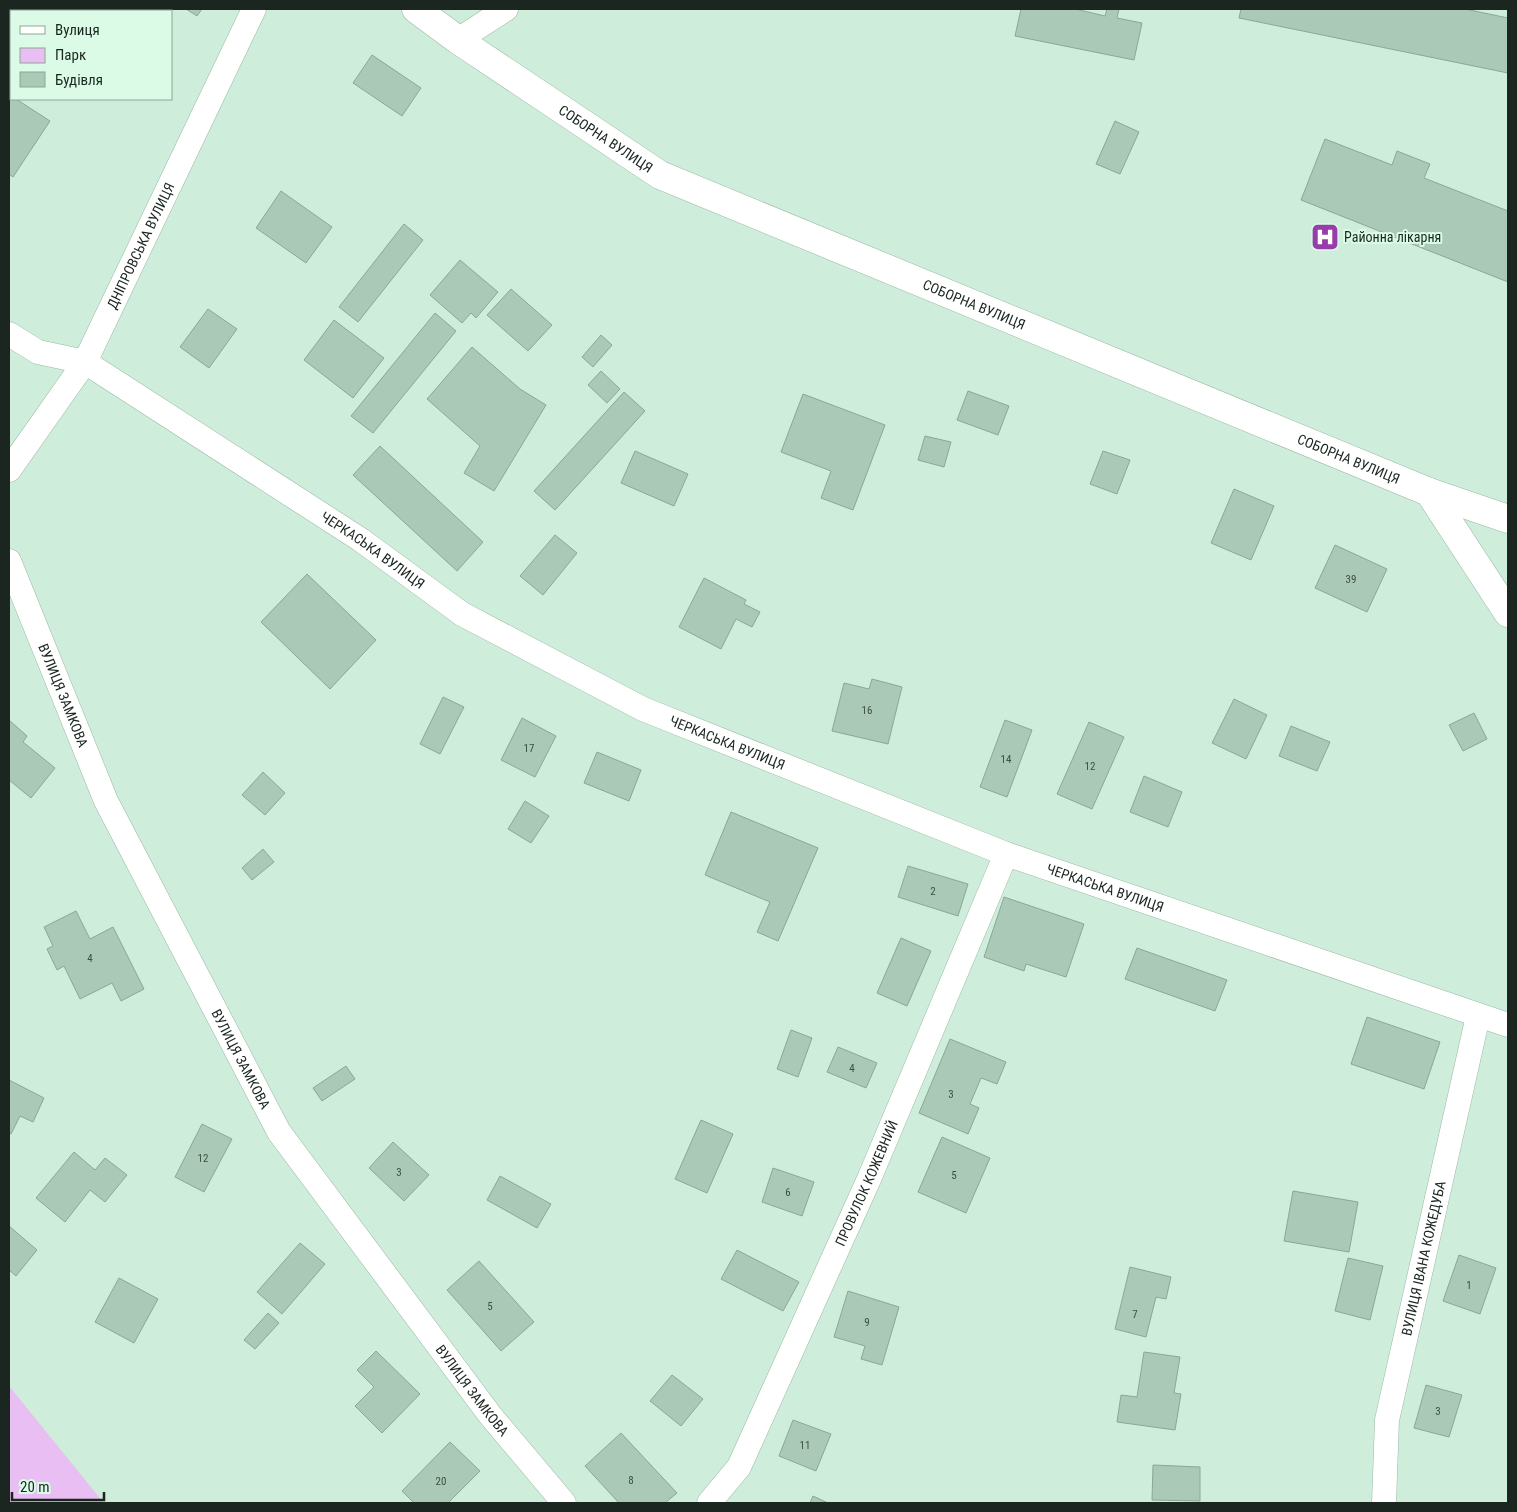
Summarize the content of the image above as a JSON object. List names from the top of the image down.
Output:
{
  "streets": {
    "main road": ["СОБОРНА ВУЛИЦЯ"],
    "street": [
      "ДНІПРОВСЬКА ВУЛИЦЯ",
      "ЧЕРКАСЬКА ВУЛИЦЯ",
      "ВУЛИЦЯ ЗАМКОВА",
      "ПРОВУЛОК КОЖЕВНИЙ",
      "ВУЛИЦЯ ІВАНА КОЖЕДУБА"
    ]
  },
  "crossings": [
    ["ДНІПРОВСЬКА ВУЛИЦЯ", "ЧЕРКАСЬКА ВУЛИЦЯ"],
    ["ЧЕРКАСЬКА ВУЛИЦЯ", "ПРОВУЛОК КОЖЕВНИЙ"],
    ["ЧЕРКАСЬКА ВУЛИЦЯ", "ВУЛИЦЯ ІВАНА КОЖЕДУБА"]
  ],
  "places": {
    "hospital": ["Районна лікарня"]
  },
  "house_numbers": [
    "39",
    "16",
    "17",
    "14",
    "12",
    "2",
    "4",
    "4",
    "3",
    "12",
    "3",
    "5",
    "6",
    "1",
    "5",
    "7",
    "9",
    "3",
    "11",
    "8",
    "20"
  ],
  "legend": ["Вулиця", "Парк", "Будівля"],
  "scale_bar": "20 m"
}
